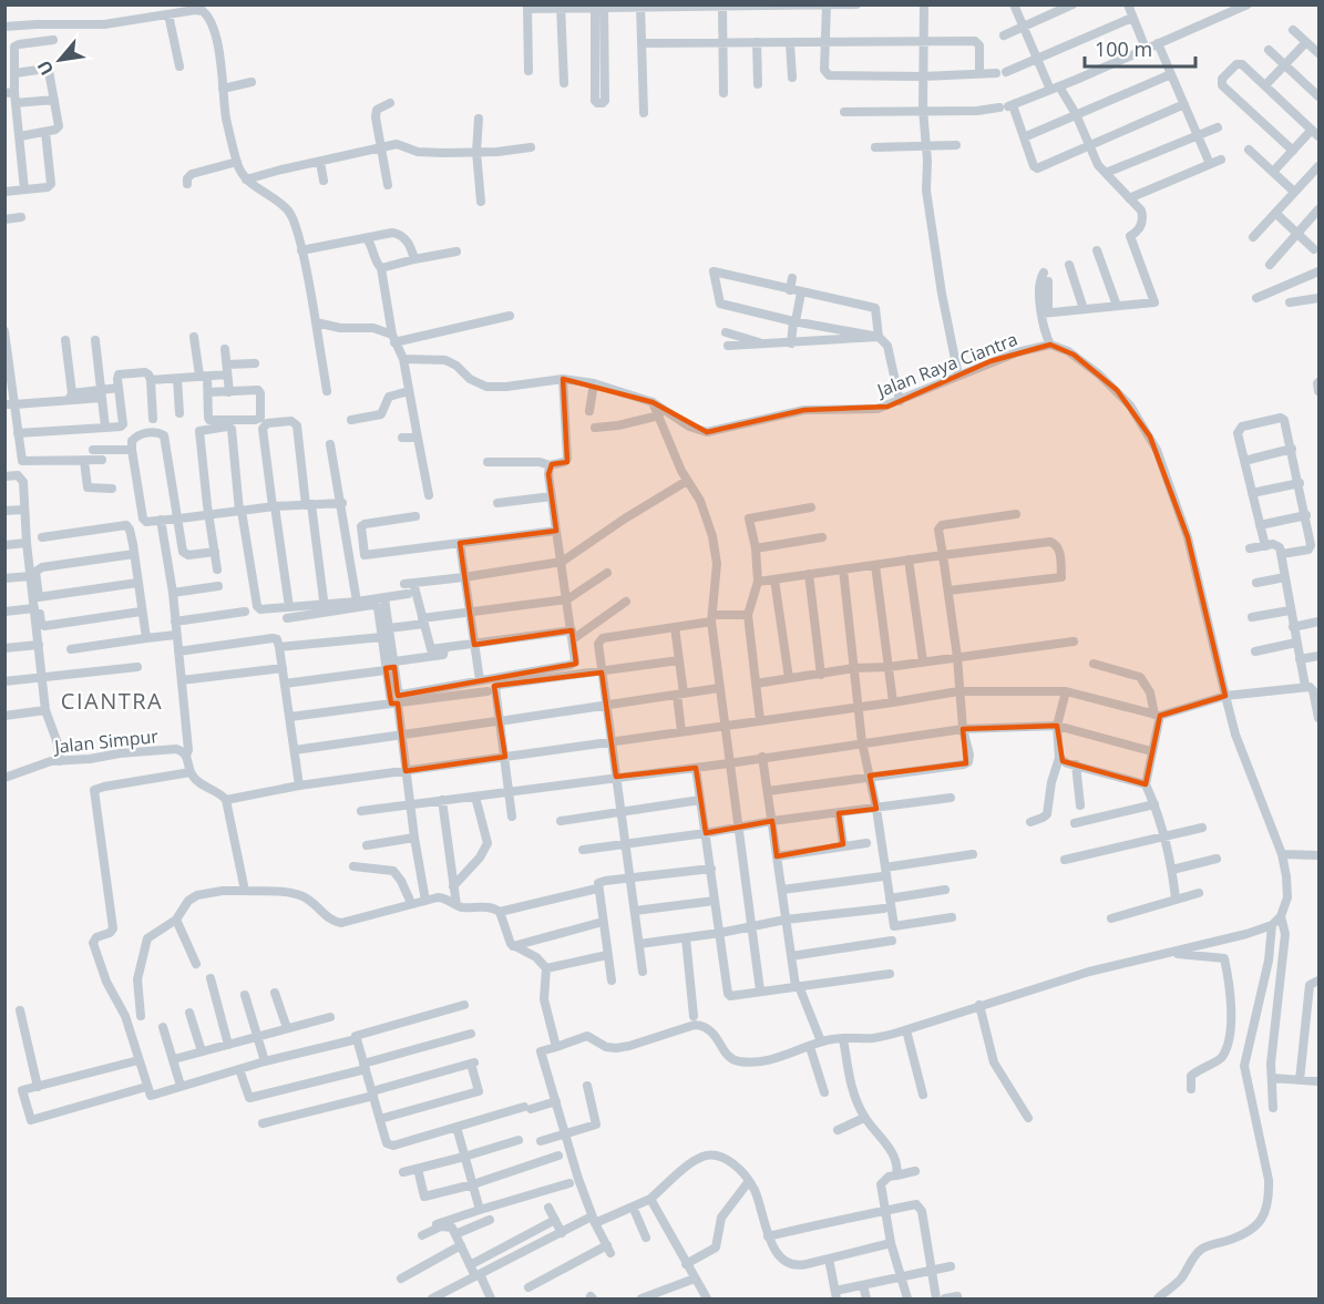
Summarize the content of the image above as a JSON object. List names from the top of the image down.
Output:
{
  "streets": {
    "street": ["Jalan Raya Ciantra", "Jalan Simpur"]
  },
  "districts": ["CIANTRA"],
  "scale_bar": "100 m",
  "north": "bottom left"
}
